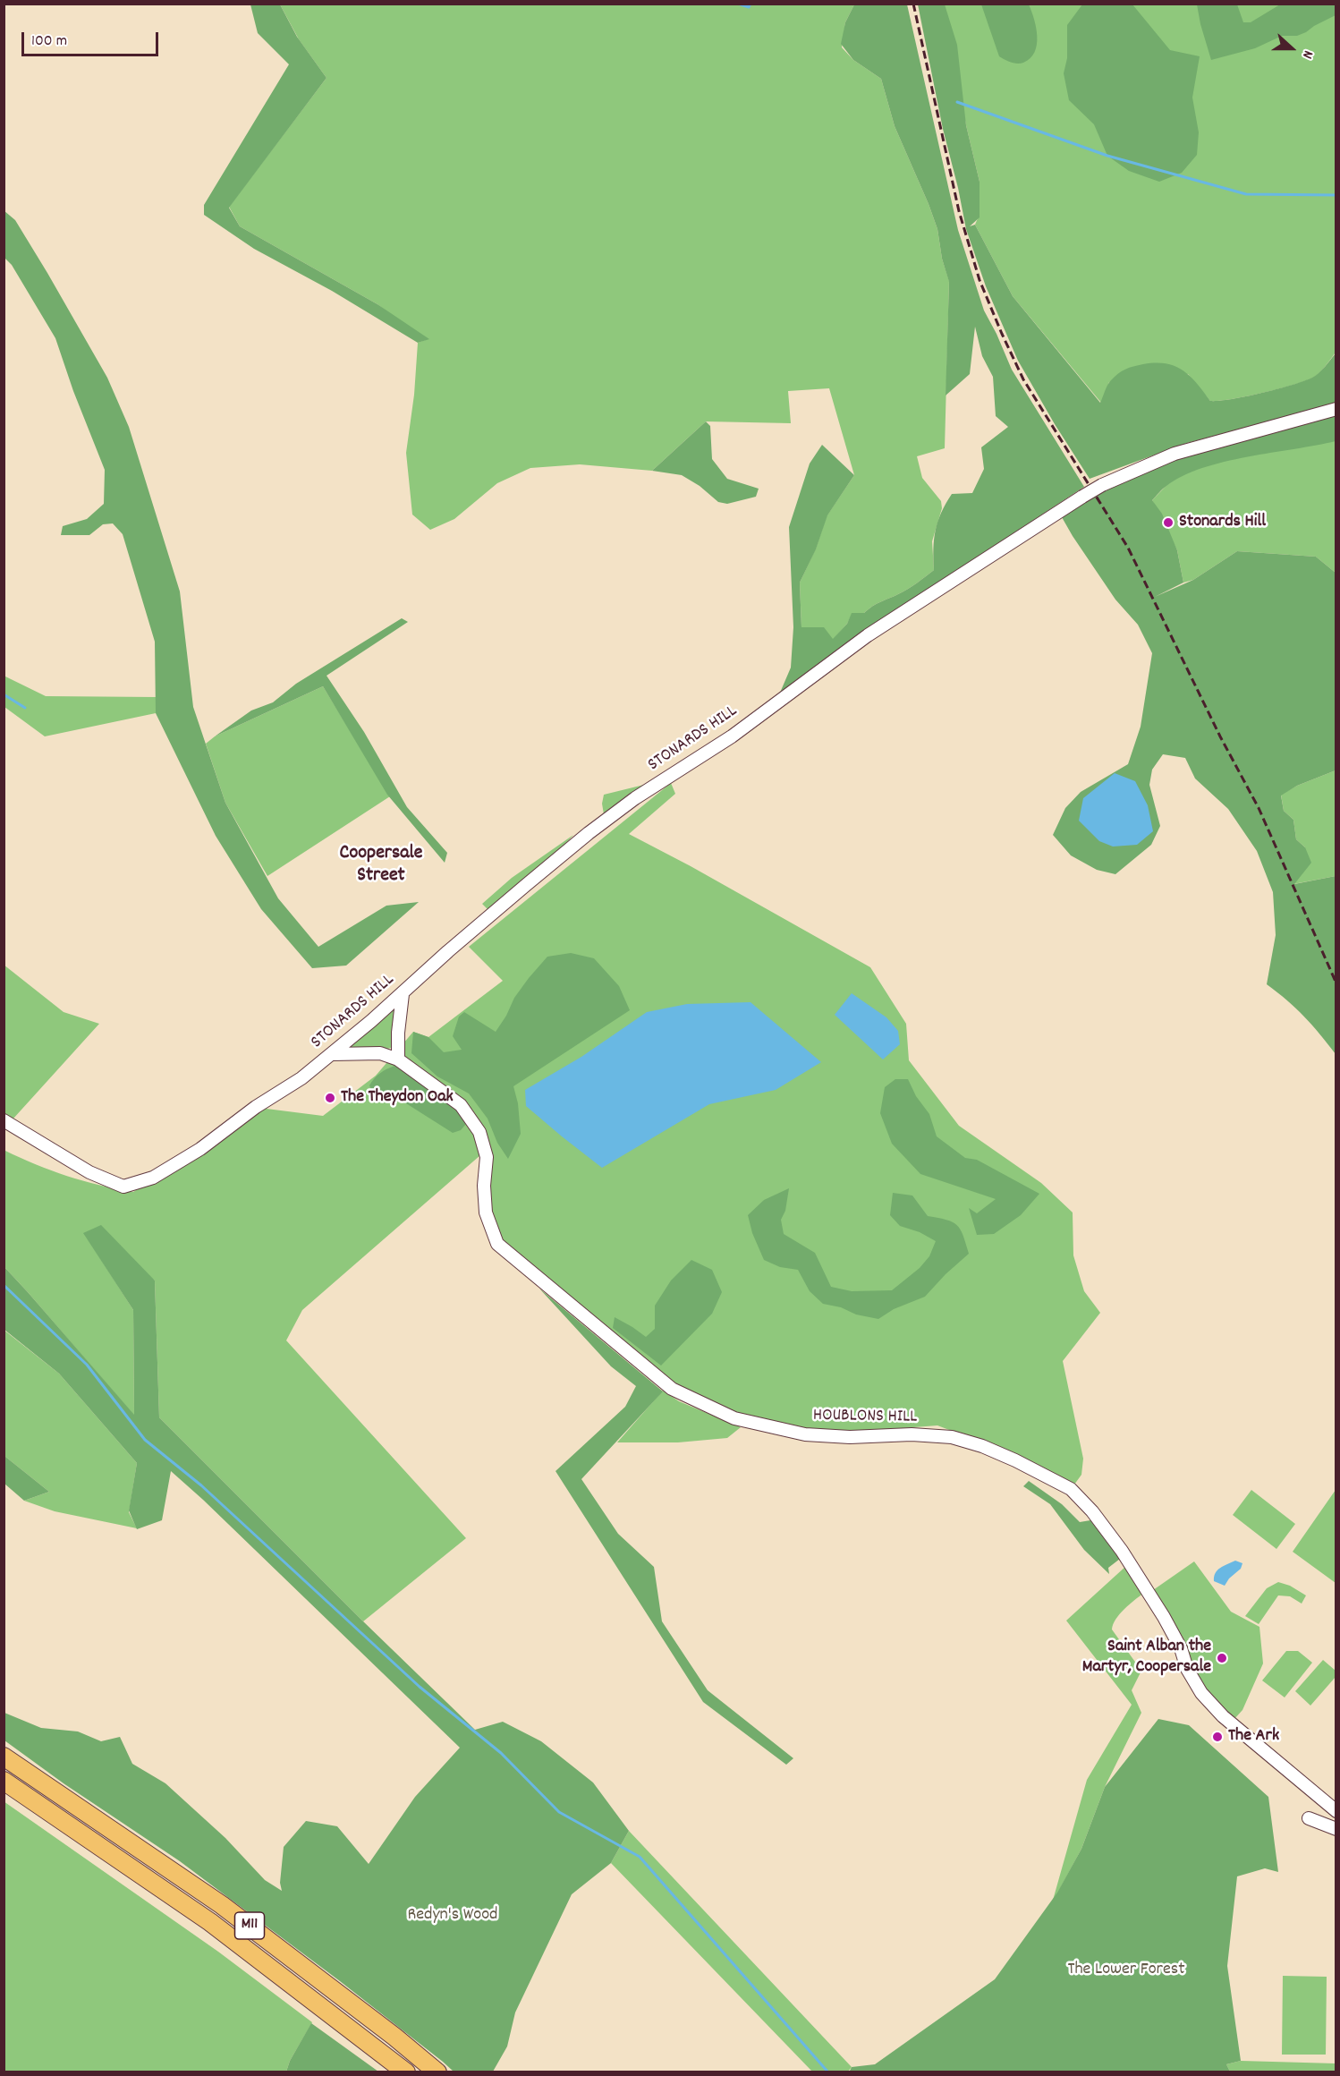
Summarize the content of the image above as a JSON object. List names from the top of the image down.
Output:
{
  "streets": {
    "highway": ["M11"],
    "street": ["STONARDS HILL", "HOUBLONS HILL"]
  },
  "crossings": [
    ["STONARDS HILL", "HOUBLONS HILL"]
  ],
  "districts": ["Coopersale Street"],
  "parks": ["Redyn's Wood", "The Lower Forest"],
  "places": [
    "Stonards Hill",
    "The Theydon Oak",
    "Saint Alban the Martyr, Coopersale",
    "The Ark"
  ],
  "scale_bar": "100 m",
  "north": "right"
}
